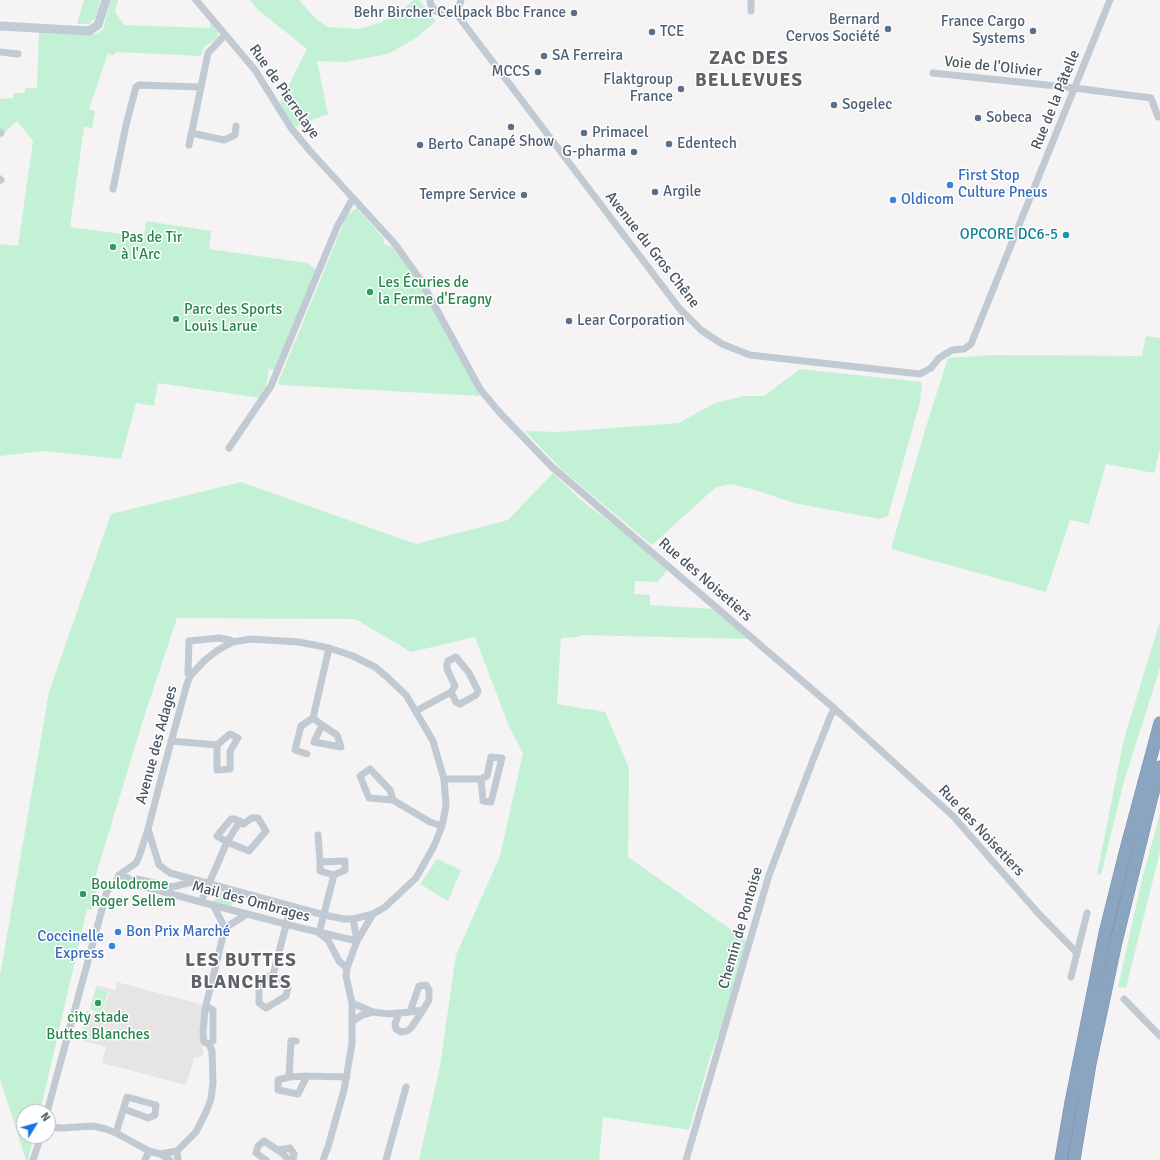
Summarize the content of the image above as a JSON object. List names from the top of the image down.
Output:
{
  "streets": {
    "street": [
      "Voie de l'Olivier",
      "Rue de Pierrelaye",
      "Rue de la Pâtelle",
      "Avenue du Gros Chêne",
      "Rue des Noisetiers",
      "Avenue des Adages",
      "Mail des Ombrages",
      "Chemin de Pontoise"
    ]
  },
  "crossings": [
    ["Voie de l'Olivier", "Rue de la Pâtelle"],
    ["Rue de Pierrelaye", "Rue des Noisetiers"],
    ["Rue de la Pâtelle", "Avenue du Gros Chêne"],
    ["Rue des Noisetiers", "Chemin de Pontoise"],
    ["Avenue des Adages", "Mail des Ombrages"]
  ],
  "districts": ["ZAC DES BELLEVUES", "LES BUTTES BLANCHES"],
  "places": [
    "Behr Bircher Cellpack Bbc France",
    "Bernard Cervos Société",
    "France Cargo Systems",
    "TCE",
    "SA Ferreira",
    "MCCS",
    "Flaktgroup France",
    "Sogelec",
    "Sobeca",
    "Canapé Show",
    "Primacel",
    "Edentech",
    "Berto",
    "G-pharma",
    "First Stop Culture Pneus",
    "Argile",
    "Tempre Service",
    "Oldicom",
    "OPCORE DC6-5",
    "Pas de Tir à l'Arc",
    "Les Écuries de la Ferme d'Eragny",
    "Parc des Sports Louis Larue",
    "Lear Corporation",
    "Boulodrome Roger Sellem",
    "Bon Prix Marché",
    "Coccinelle Express",
    "city stade Buttes Blanches"
  ],
  "north": "top right"
}
